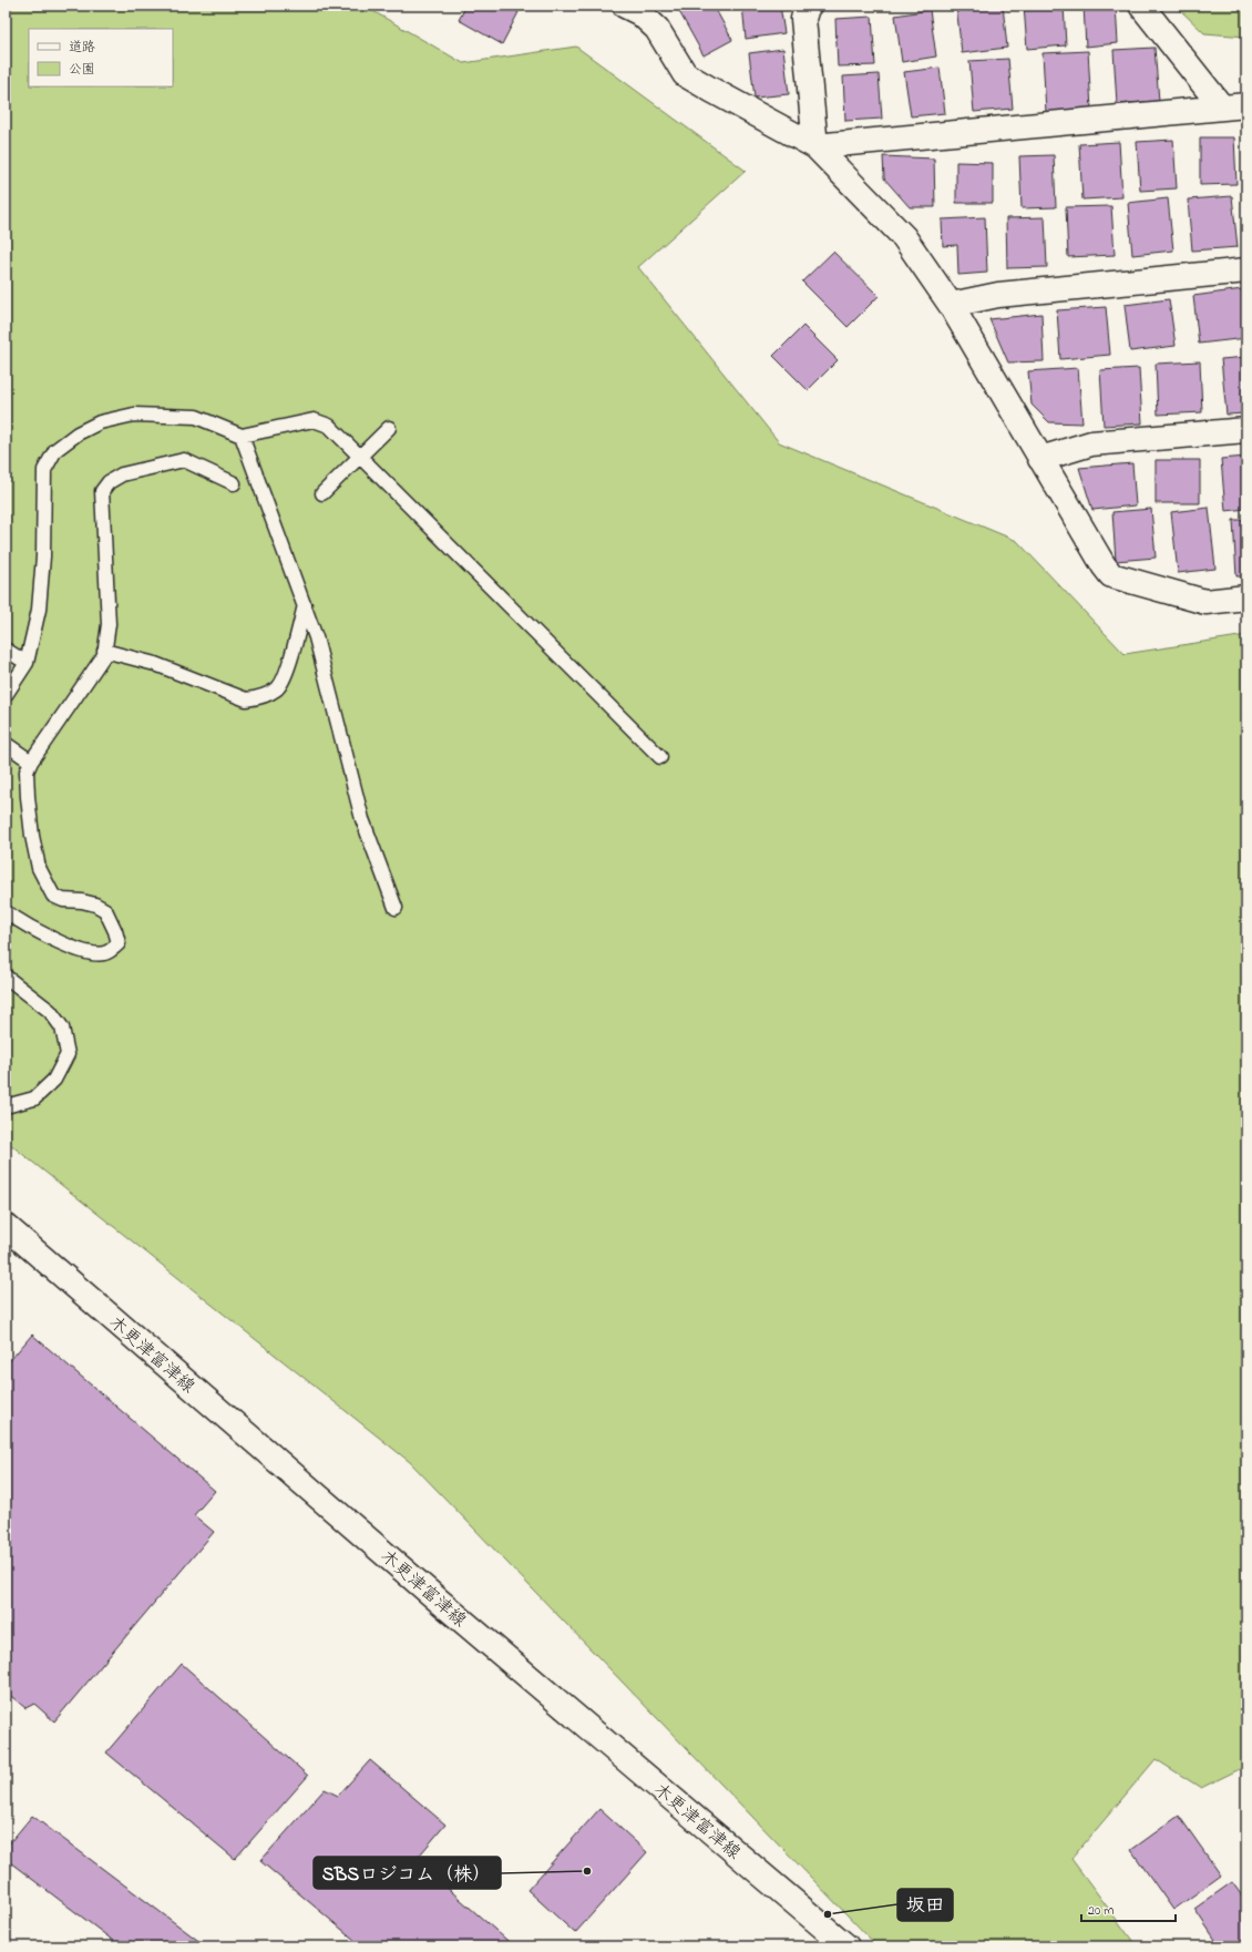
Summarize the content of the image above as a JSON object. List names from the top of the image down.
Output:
{
  "streets": {
    "street": ["木更津富津線"]
  },
  "places": ["SBSロジコム（株）", "坂田"],
  "legend": ["道路", "公園"],
  "scale_bar": "20 m"
}
